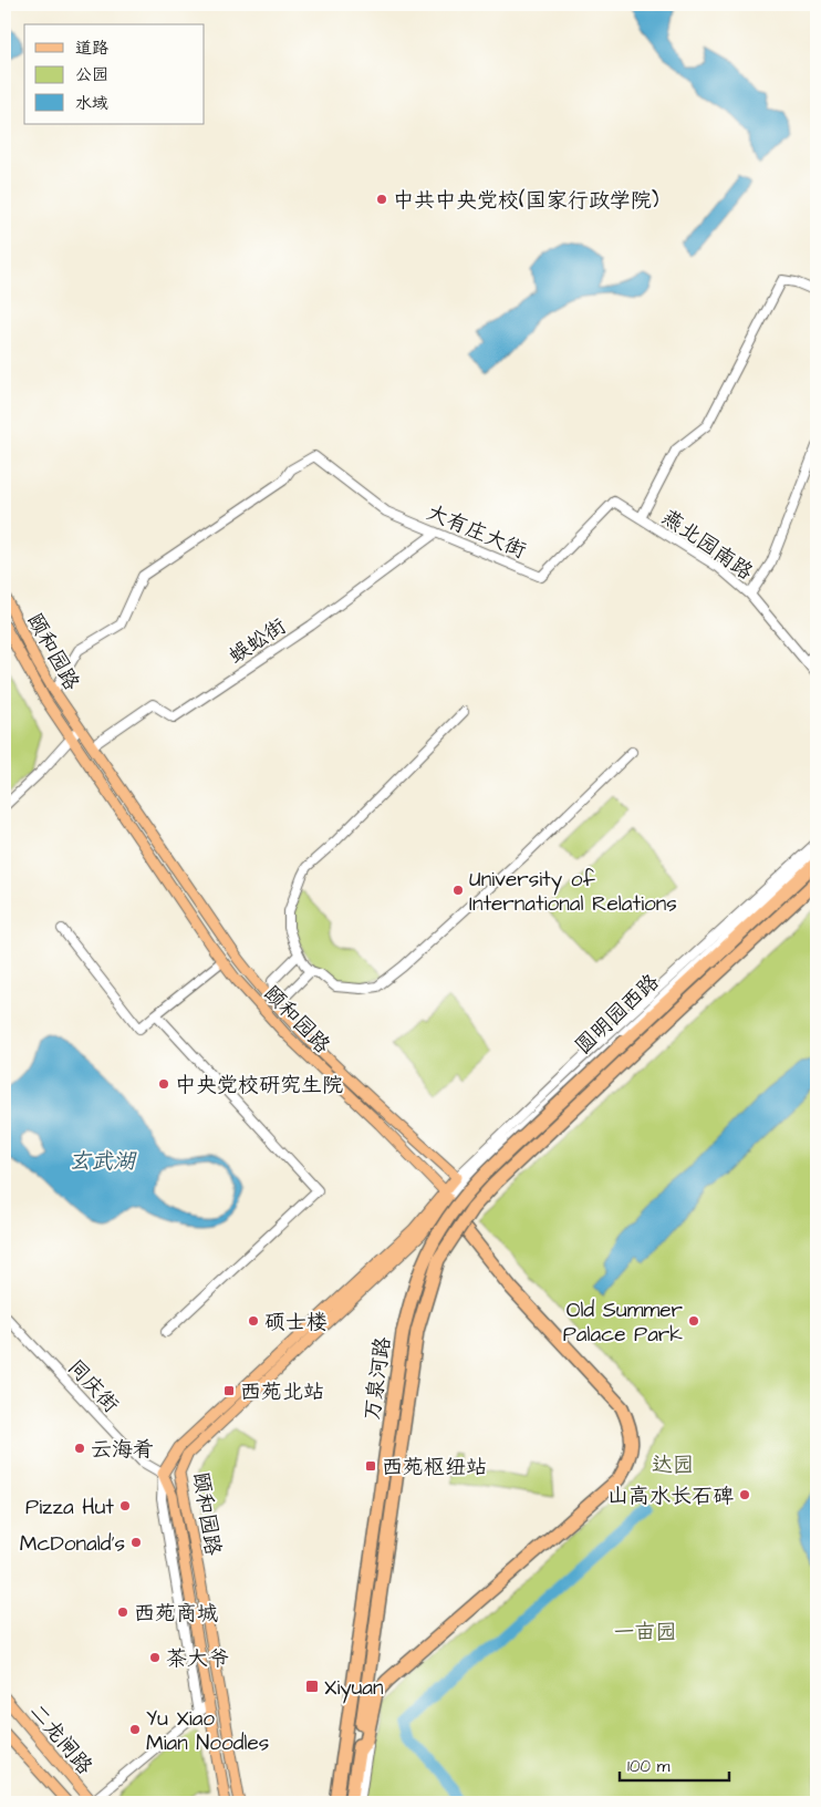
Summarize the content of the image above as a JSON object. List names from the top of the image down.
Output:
{
  "streets": {
    "highway": ["圆明园西路", "万泉河路"],
    "main road": ["颐和园路", "二龙闸路"],
    "street": [
      "大有庄大街",
      "燕北园南路",
      "蜈蚣街",
      "同庆街"
    ]
  },
  "crossings": [
    ["大有庄大街", "燕北园南路"],
    ["大有庄大街", "蜈蚣街"],
    ["大有庄大街", "颐和园路"],
    ["蜈蚣街", "颐和园路"],
    ["颐和园路", "圆明园西路"],
    ["颐和园路", "同庆街"],
    ["圆明园西路", "万泉河路"]
  ],
  "water": ["玄武湖"],
  "parks": ["达园", "一亩园"],
  "places": {
    "other": [
      "中共中央党校(国家行政学院)",
      "University of International Relations",
      "中央党校研究生院",
      "硕士楼",
      "Old Summer Palace Park",
      "云海肴",
      "山高水长石碑",
      "Pizza Hut",
      "McDonald's",
      "西苑商城",
      "茶大爷",
      "Yu Xiao Mian Noodles"
    ],
    "transit": ["西苑北站", "西苑枢纽站", "Xiyuan"]
  },
  "legend": ["道路", "公园", "水域"],
  "scale_bar": "100 m"
}
